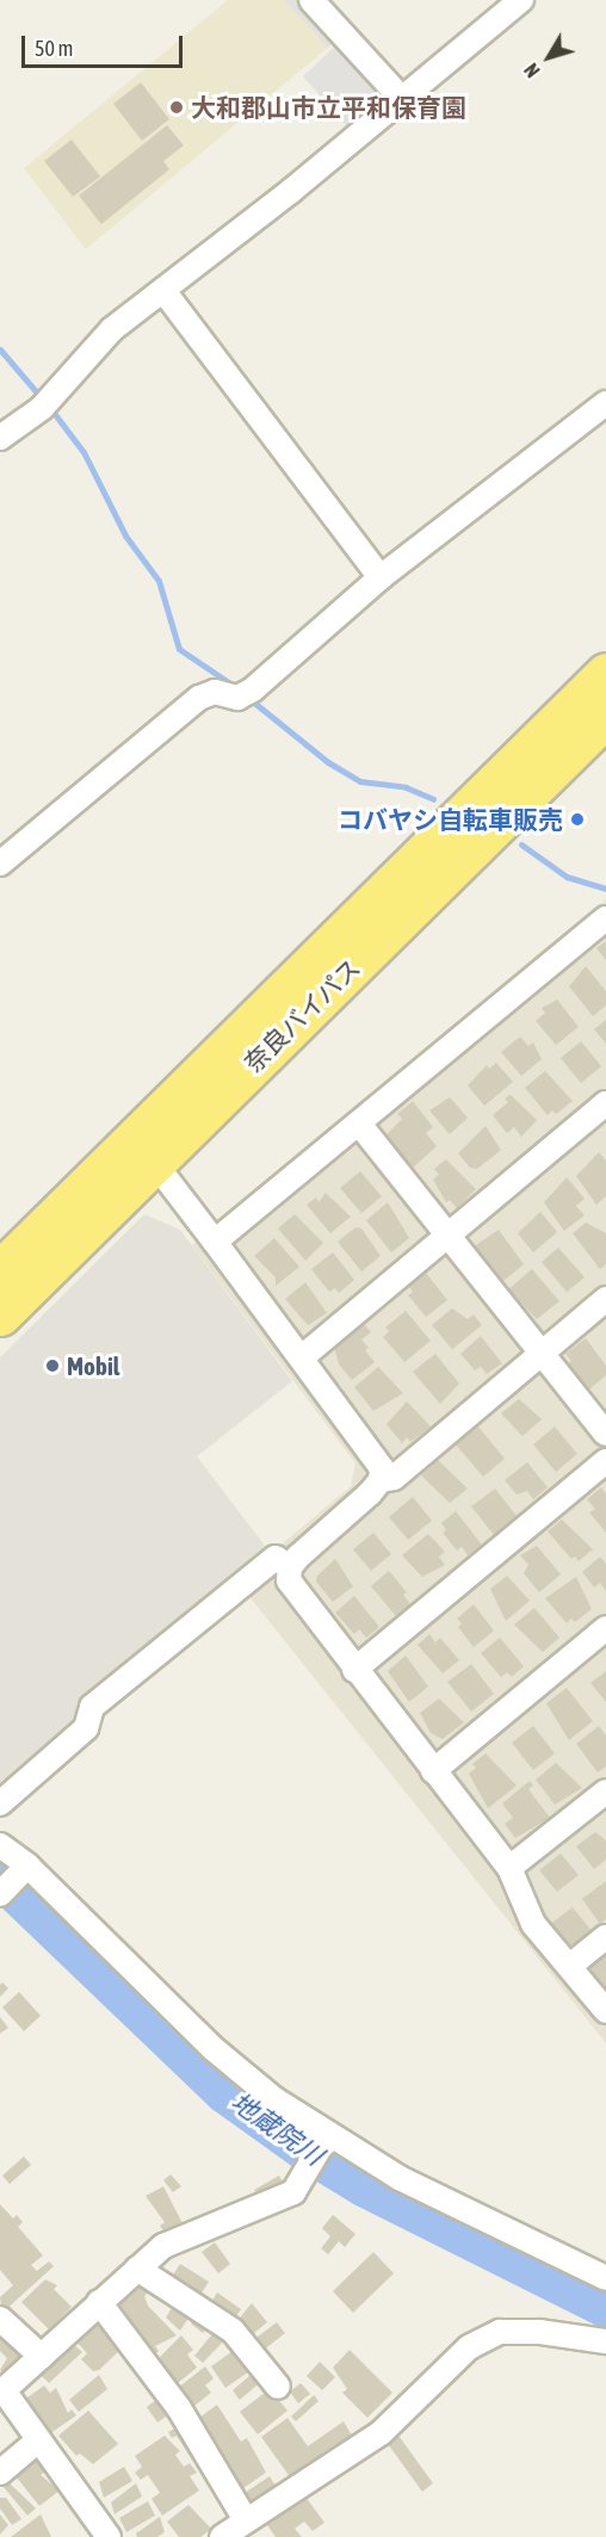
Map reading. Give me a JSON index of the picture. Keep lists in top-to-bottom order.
{
  "streets": {
    "highway": ["奈良バイパス"]
  },
  "water": ["地蔵院川"],
  "places": ["大和郡山市立平和保育園", "コバヤシ自転車販売", "Mobil"],
  "scale_bar": "50 m",
  "north": "bottom left"
}
